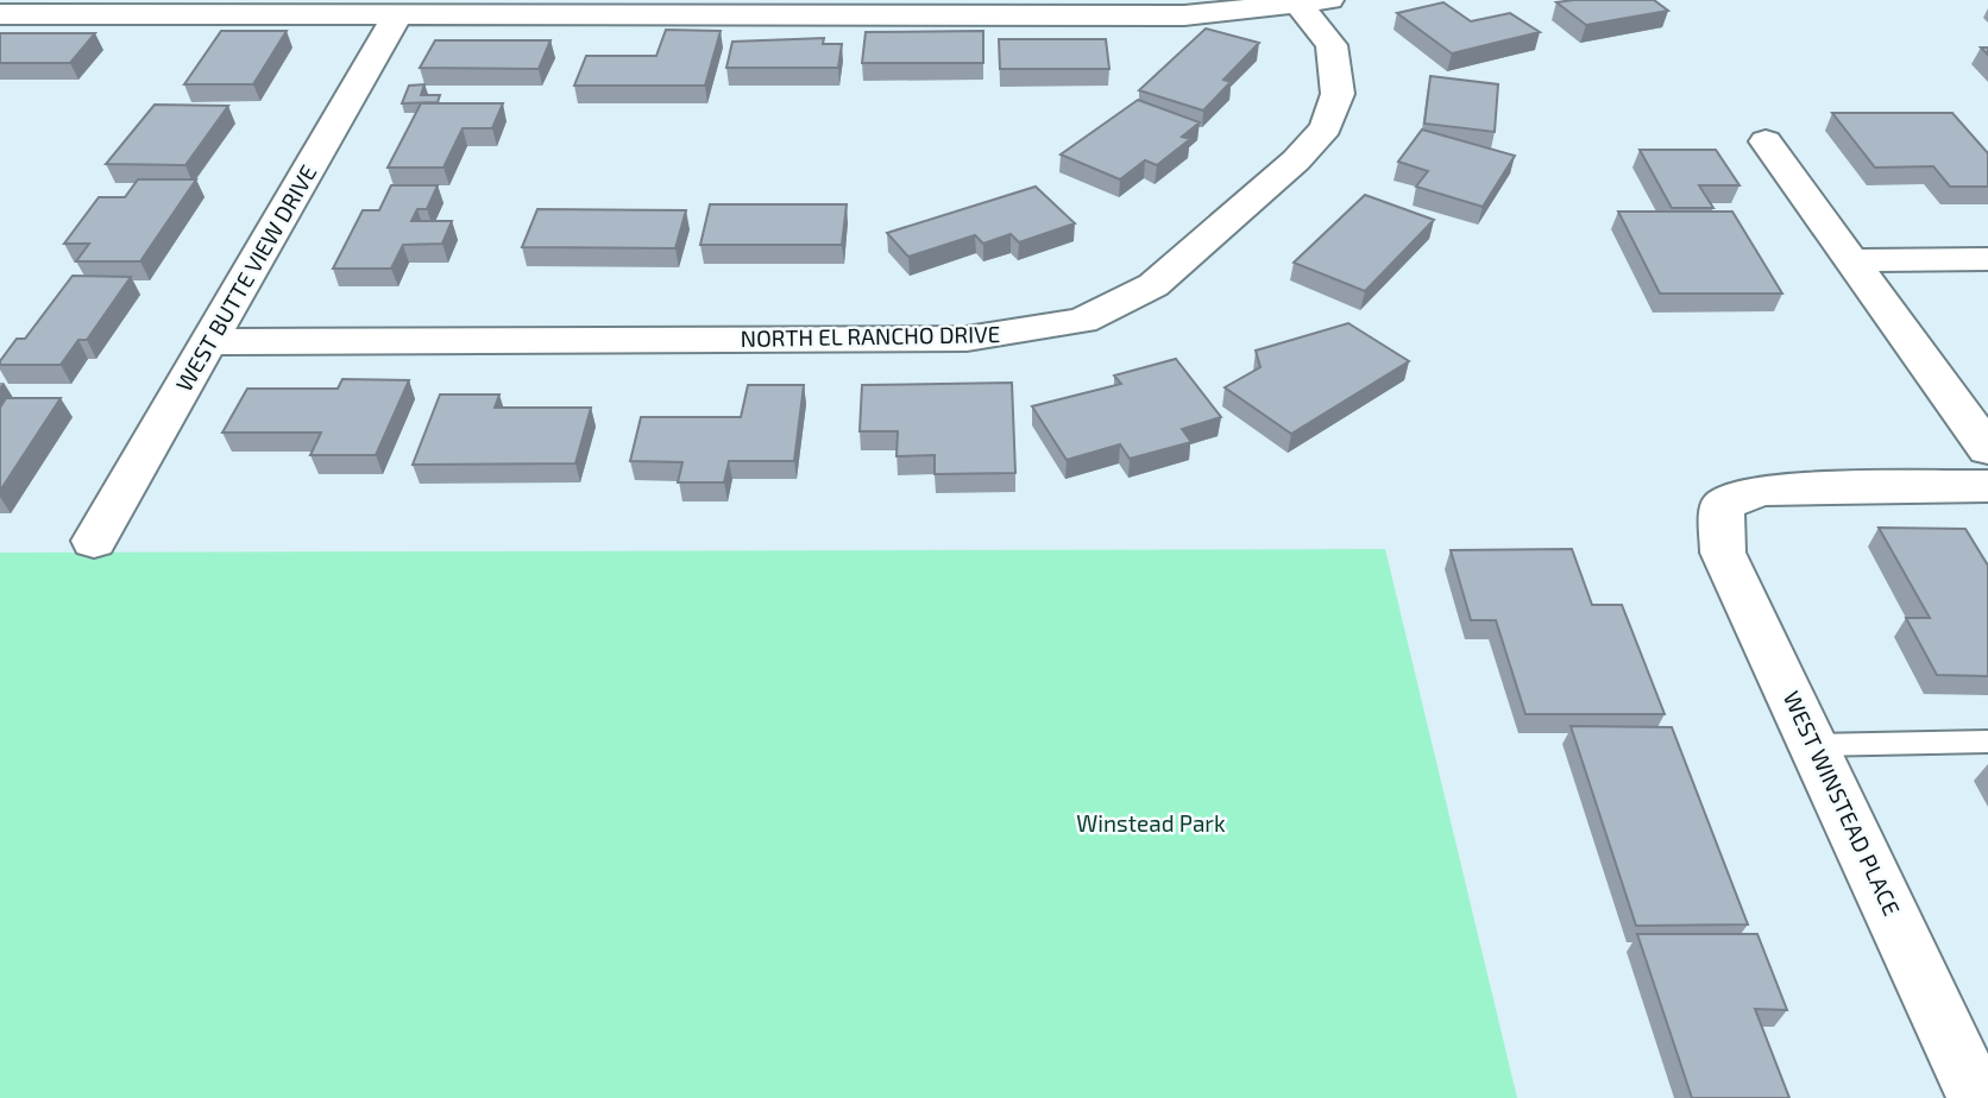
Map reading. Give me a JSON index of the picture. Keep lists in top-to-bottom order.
{
  "streets": {
    "street": ["WEST BUTTE VIEW DRIVE", "NORTH EL RANCHO DRIVE", "WEST WINSTEAD PLACE"]
  },
  "crossings": [
    ["WEST BUTTE VIEW DRIVE", "NORTH EL RANCHO DRIVE"]
  ],
  "parks": ["Winstead Park"]
}
